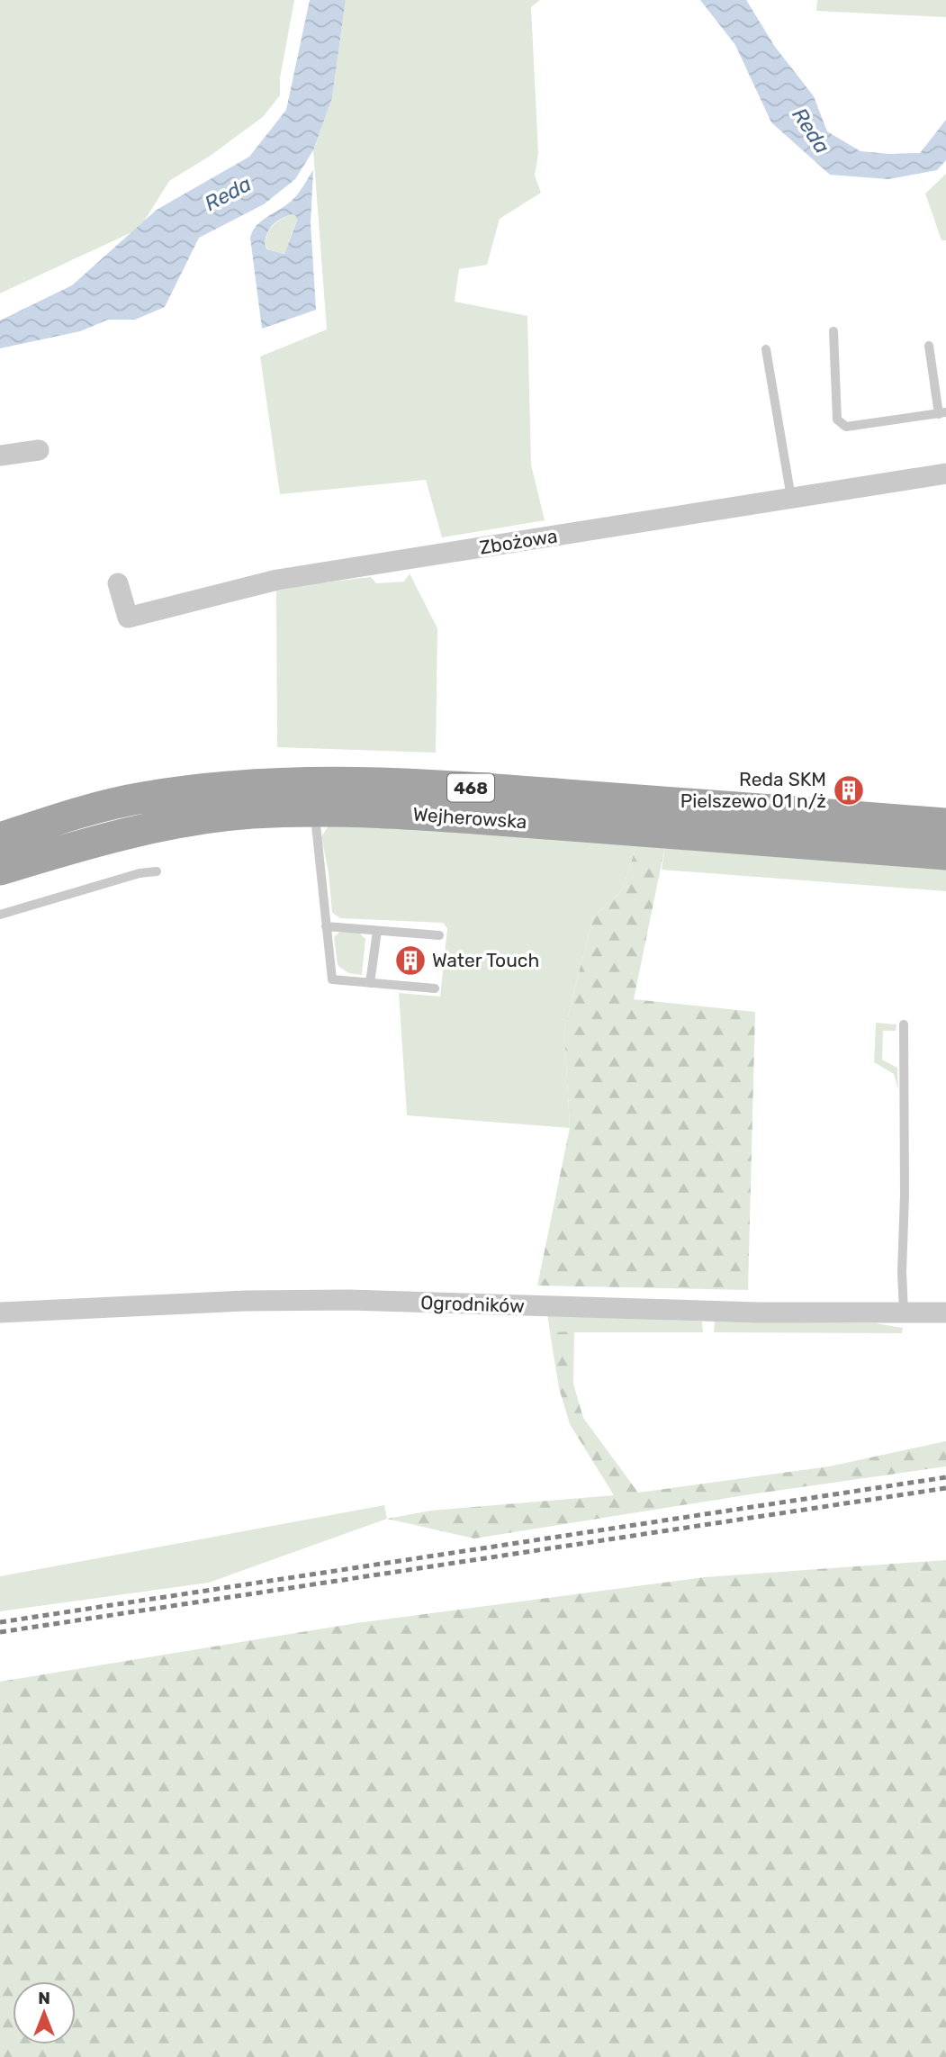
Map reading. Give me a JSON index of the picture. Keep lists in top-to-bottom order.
{
  "streets": {
    "main road": ["468", "Wejherowska"],
    "street": ["Zbożowa", "Ogrodników"]
  },
  "water": ["Reda"],
  "places": {
    "building": ["Reda SKM Pielszewo 01 n/ż", "Water Touch"]
  },
  "north": "top"
}
